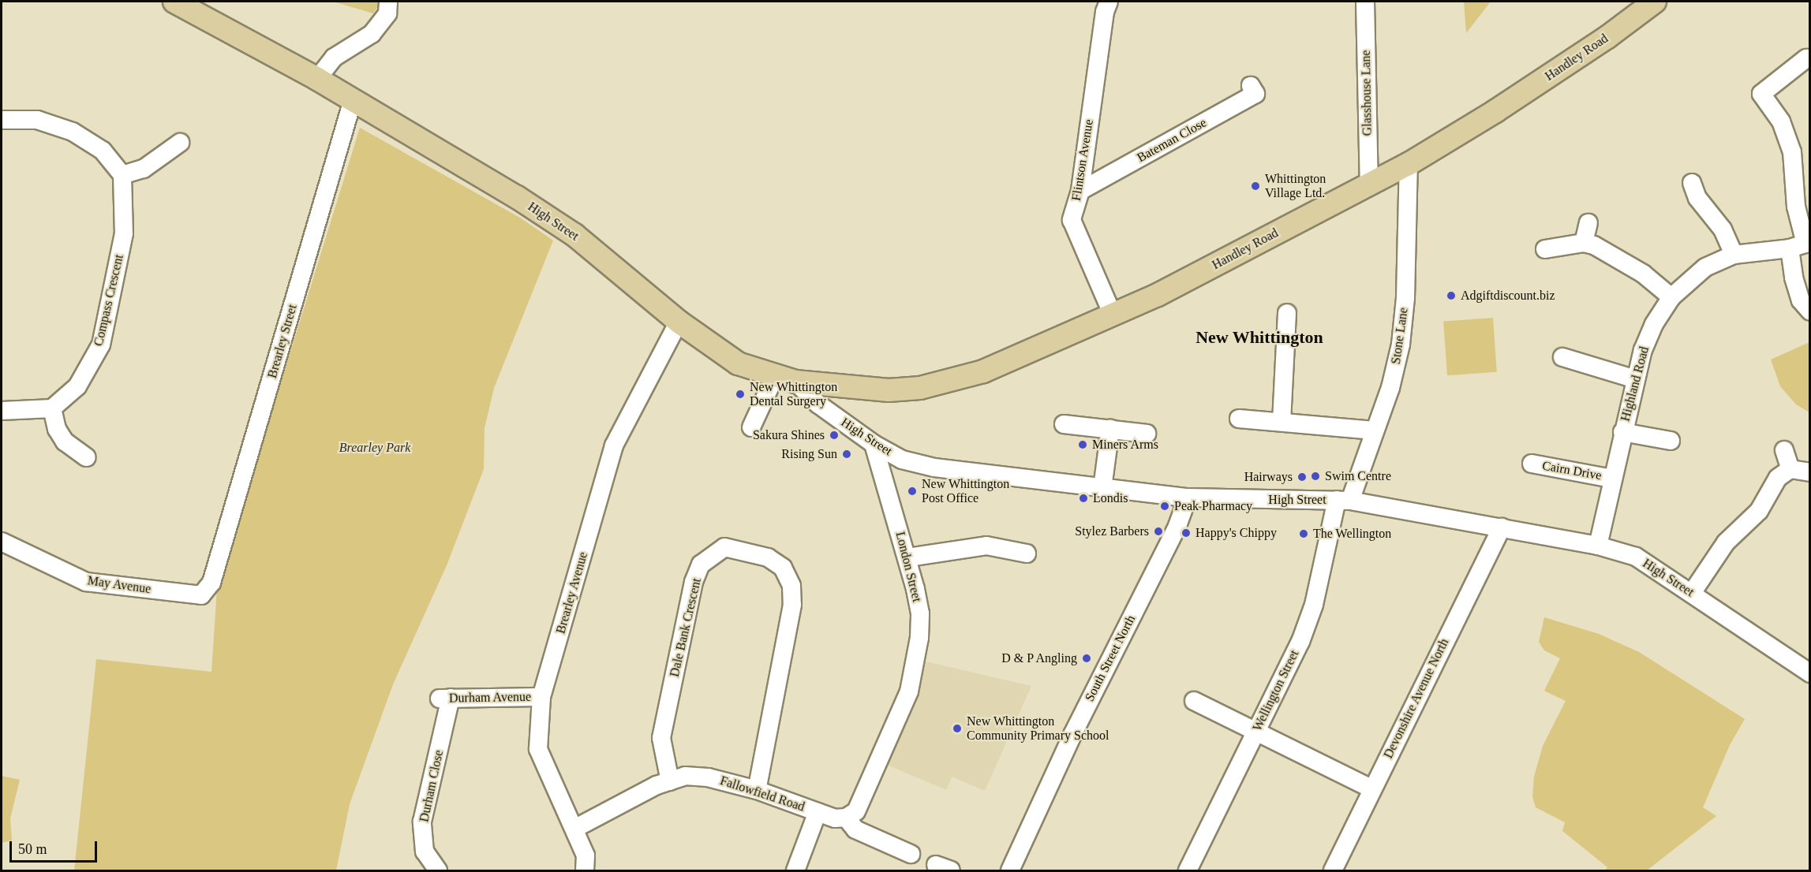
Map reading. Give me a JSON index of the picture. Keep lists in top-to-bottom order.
{
  "streets": {
    "main road": ["Handley Road", "High Street"],
    "street": [
      "Glasshouse Lane",
      "Bateman Close",
      "Flintson Avenue",
      "Compass Crescent",
      "Stone Lane",
      "Brearley Street",
      "Highland Road",
      "Cairn Drive",
      "London Street",
      "May Avenue",
      "Brearley Avenue",
      "Dale Bank Crescent",
      "South Street North",
      "Wellington Street",
      "Durham Avenue",
      "Devonshire Avenue North",
      "Durham Close",
      "Fallowfield Road"
    ]
  },
  "crossings": [
    ["Handley Road", "Glasshouse Lane"],
    ["Handley Road", "Flintson Avenue"],
    ["Handley Road", "High Street"],
    ["Handley Road", "Stone Lane"],
    ["Bateman Close", "Flintson Avenue"],
    ["High Street", "Stone Lane"],
    ["High Street", "Brearley Street"],
    ["High Street", "Highland Road"],
    ["High Street", "London Street"],
    ["High Street", "Brearley Avenue"],
    ["High Street", "South Street North"],
    ["High Street", "Wellington Street"],
    ["High Street", "Devonshire Avenue North"],
    ["Stone Lane", "Wellington Street"],
    ["Brearley Street", "May Avenue"],
    ["Highland Road", "Cairn Drive"],
    ["London Street", "Fallowfield Road"],
    ["Brearley Avenue", "Durham Avenue"],
    ["Brearley Avenue", "Fallowfield Road"],
    ["Dale Bank Crescent", "Fallowfield Road"],
    ["Durham Avenue", "Durham Close"]
  ],
  "districts": ["New Whittington"],
  "parks": ["Brearley Park"],
  "places": [
    "Whittington Village Ltd.",
    "Adgiftdiscount.biz",
    "New Whittington Dental Surgery",
    "Sakura Shines",
    "Miners Arms",
    "Rising Sun",
    "Swim Centre",
    "Hairways",
    "New Whittington Post Office",
    "Londis",
    "Peak Pharmacy",
    "Stylez Barbers",
    "Happy's Chippy",
    "The Wellington",
    "D & P Angling",
    "New Whittington Community Primary School"
  ],
  "scale_bar": "50 m"
}
